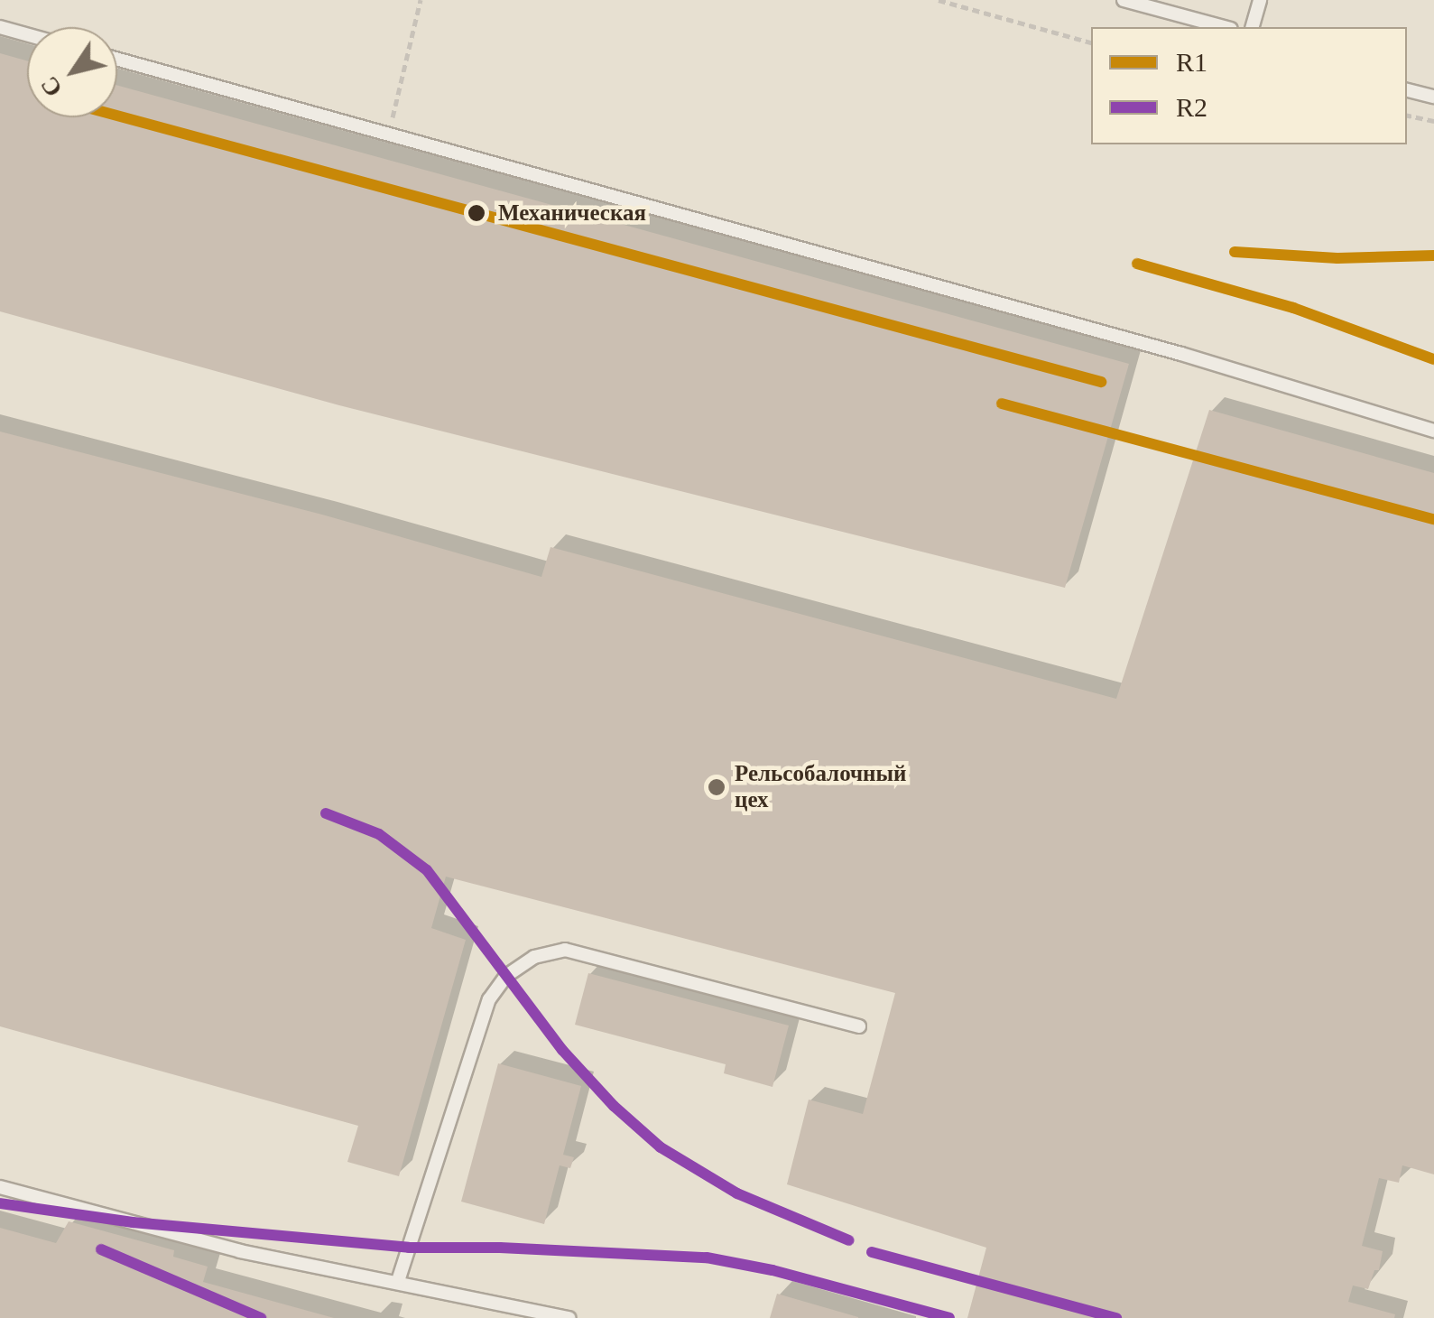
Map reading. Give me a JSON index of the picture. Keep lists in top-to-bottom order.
{
  "places": ["Механическая", "Рельсобалочный цех"],
  "lines": ["transit line R1", "transit line R2"],
  "legend": ["R1", "R2"],
  "north": "bottom left"
}
